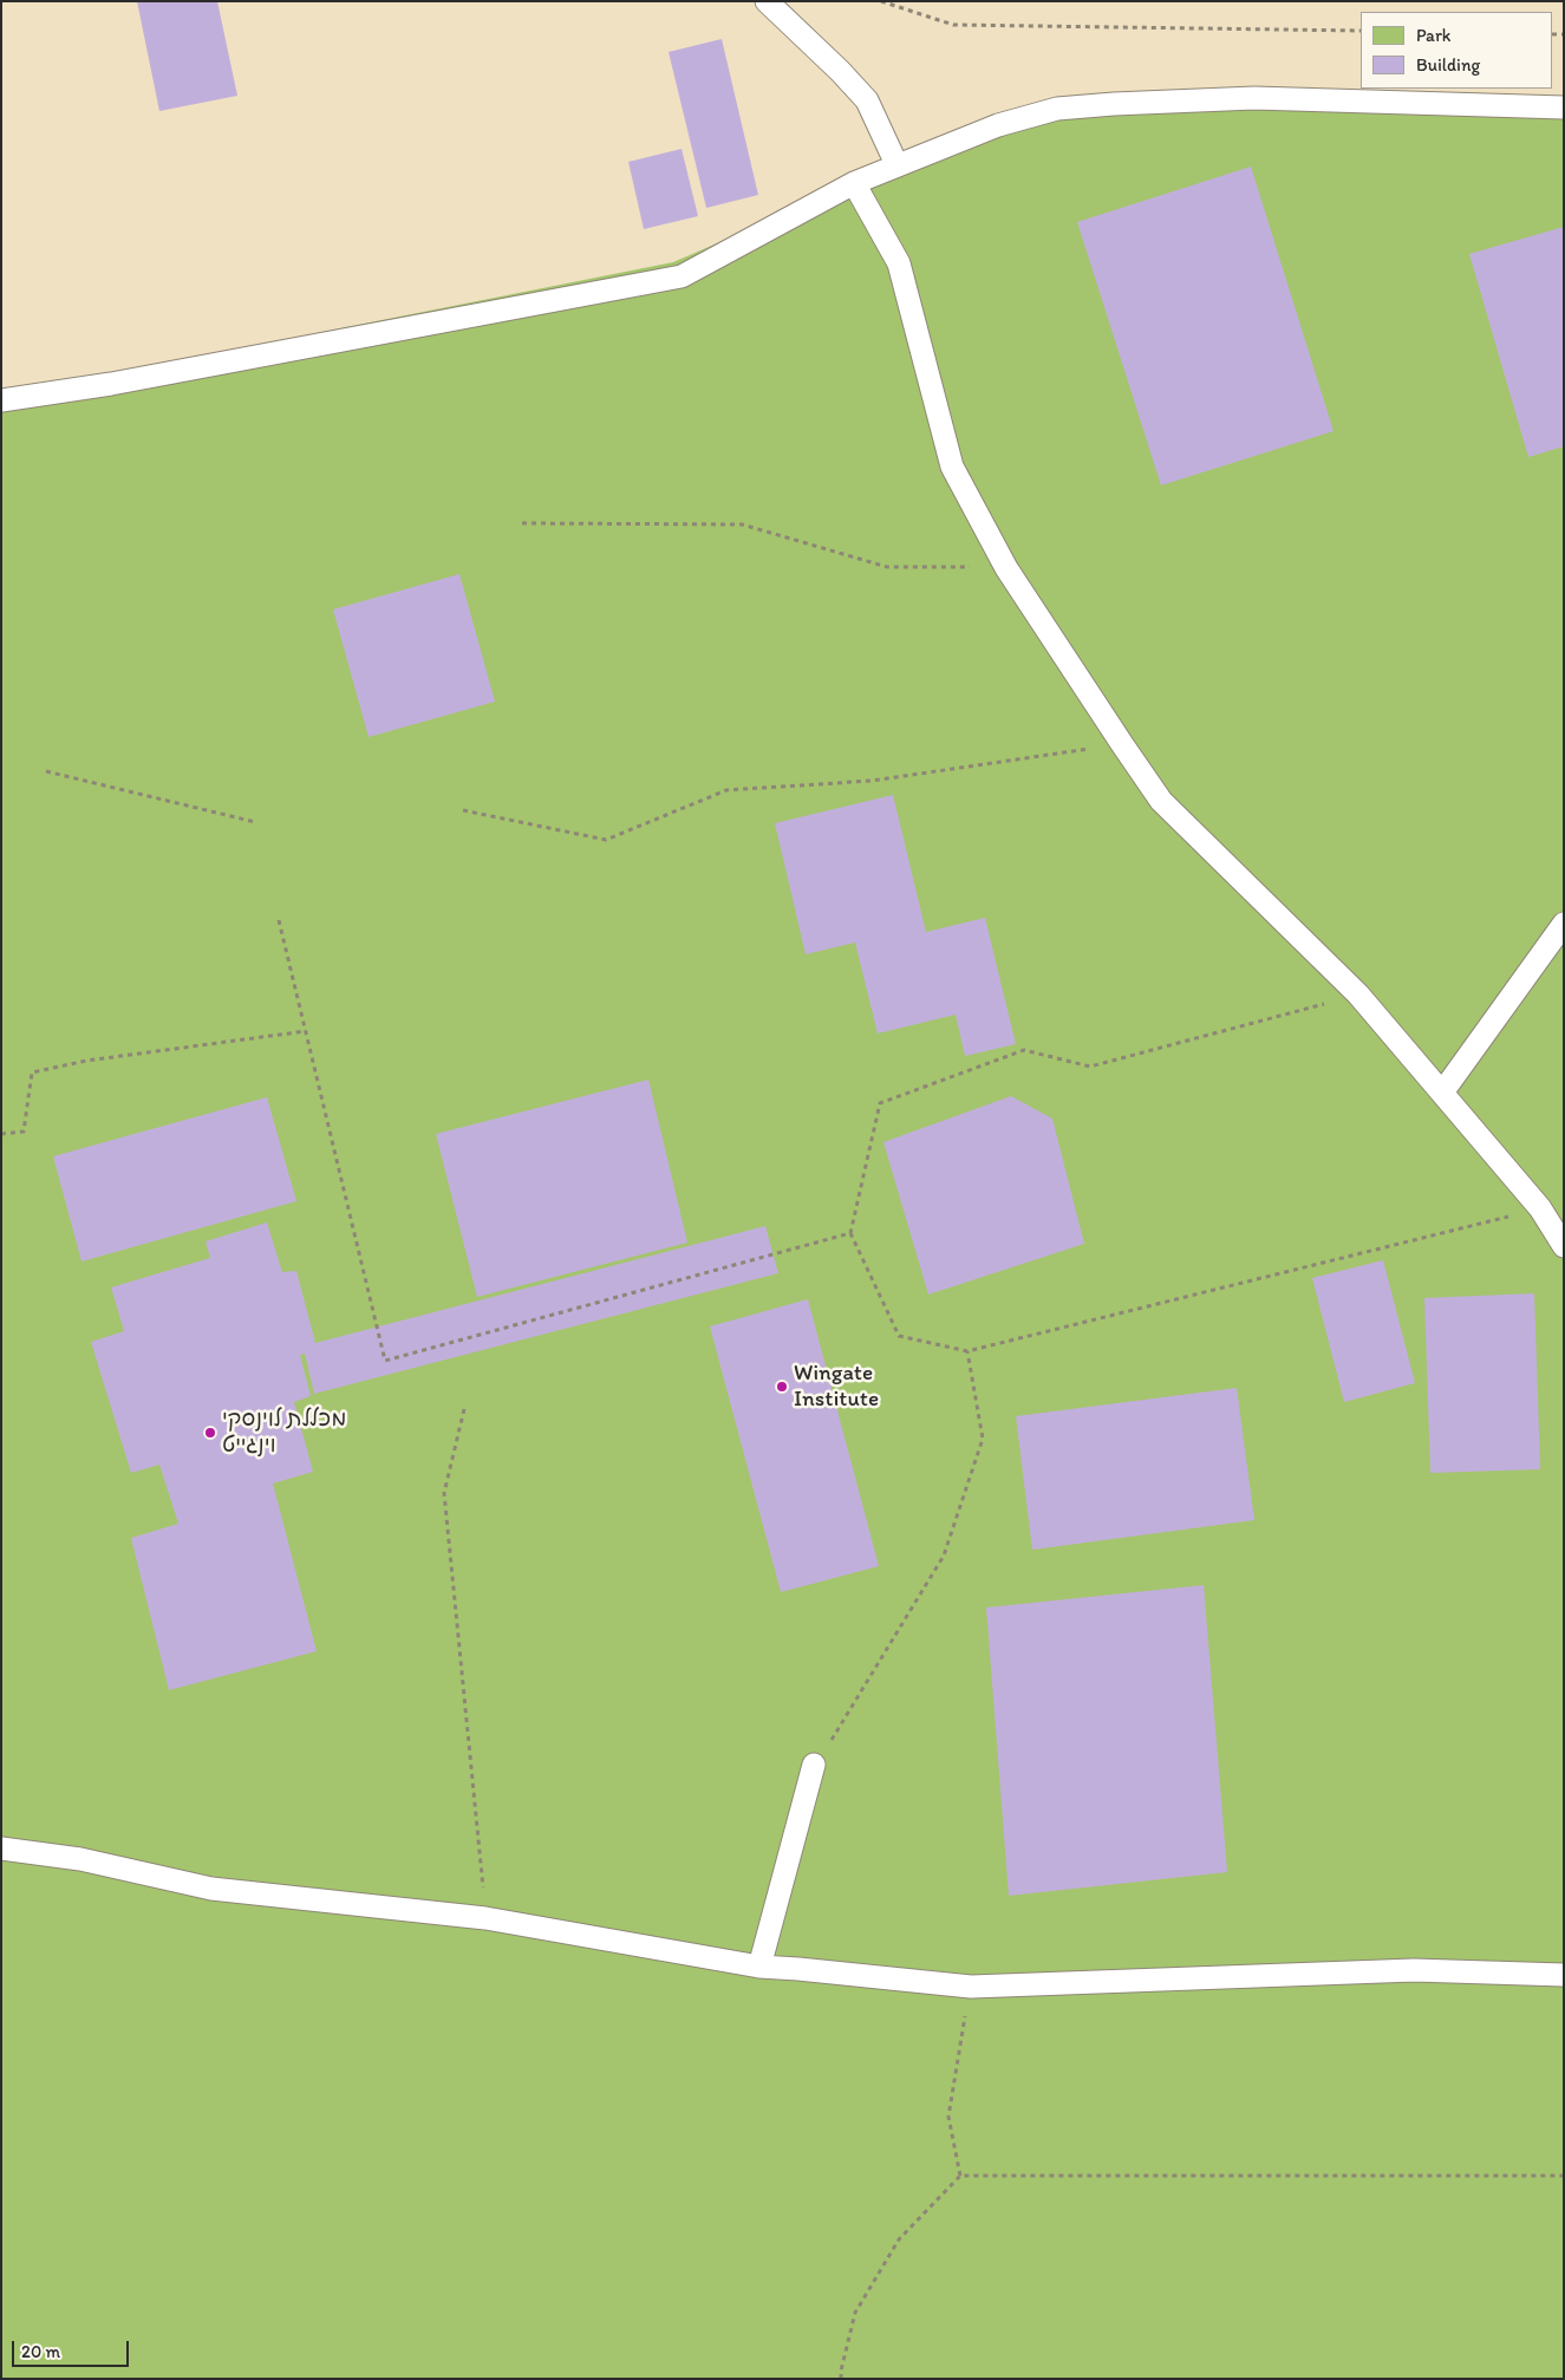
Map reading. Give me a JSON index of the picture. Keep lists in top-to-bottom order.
{
  "places": ["Wingate Institute", "מכללת לוינסקי וינגייט"],
  "legend": ["Park", "Building"],
  "scale_bar": "20 m"
}
